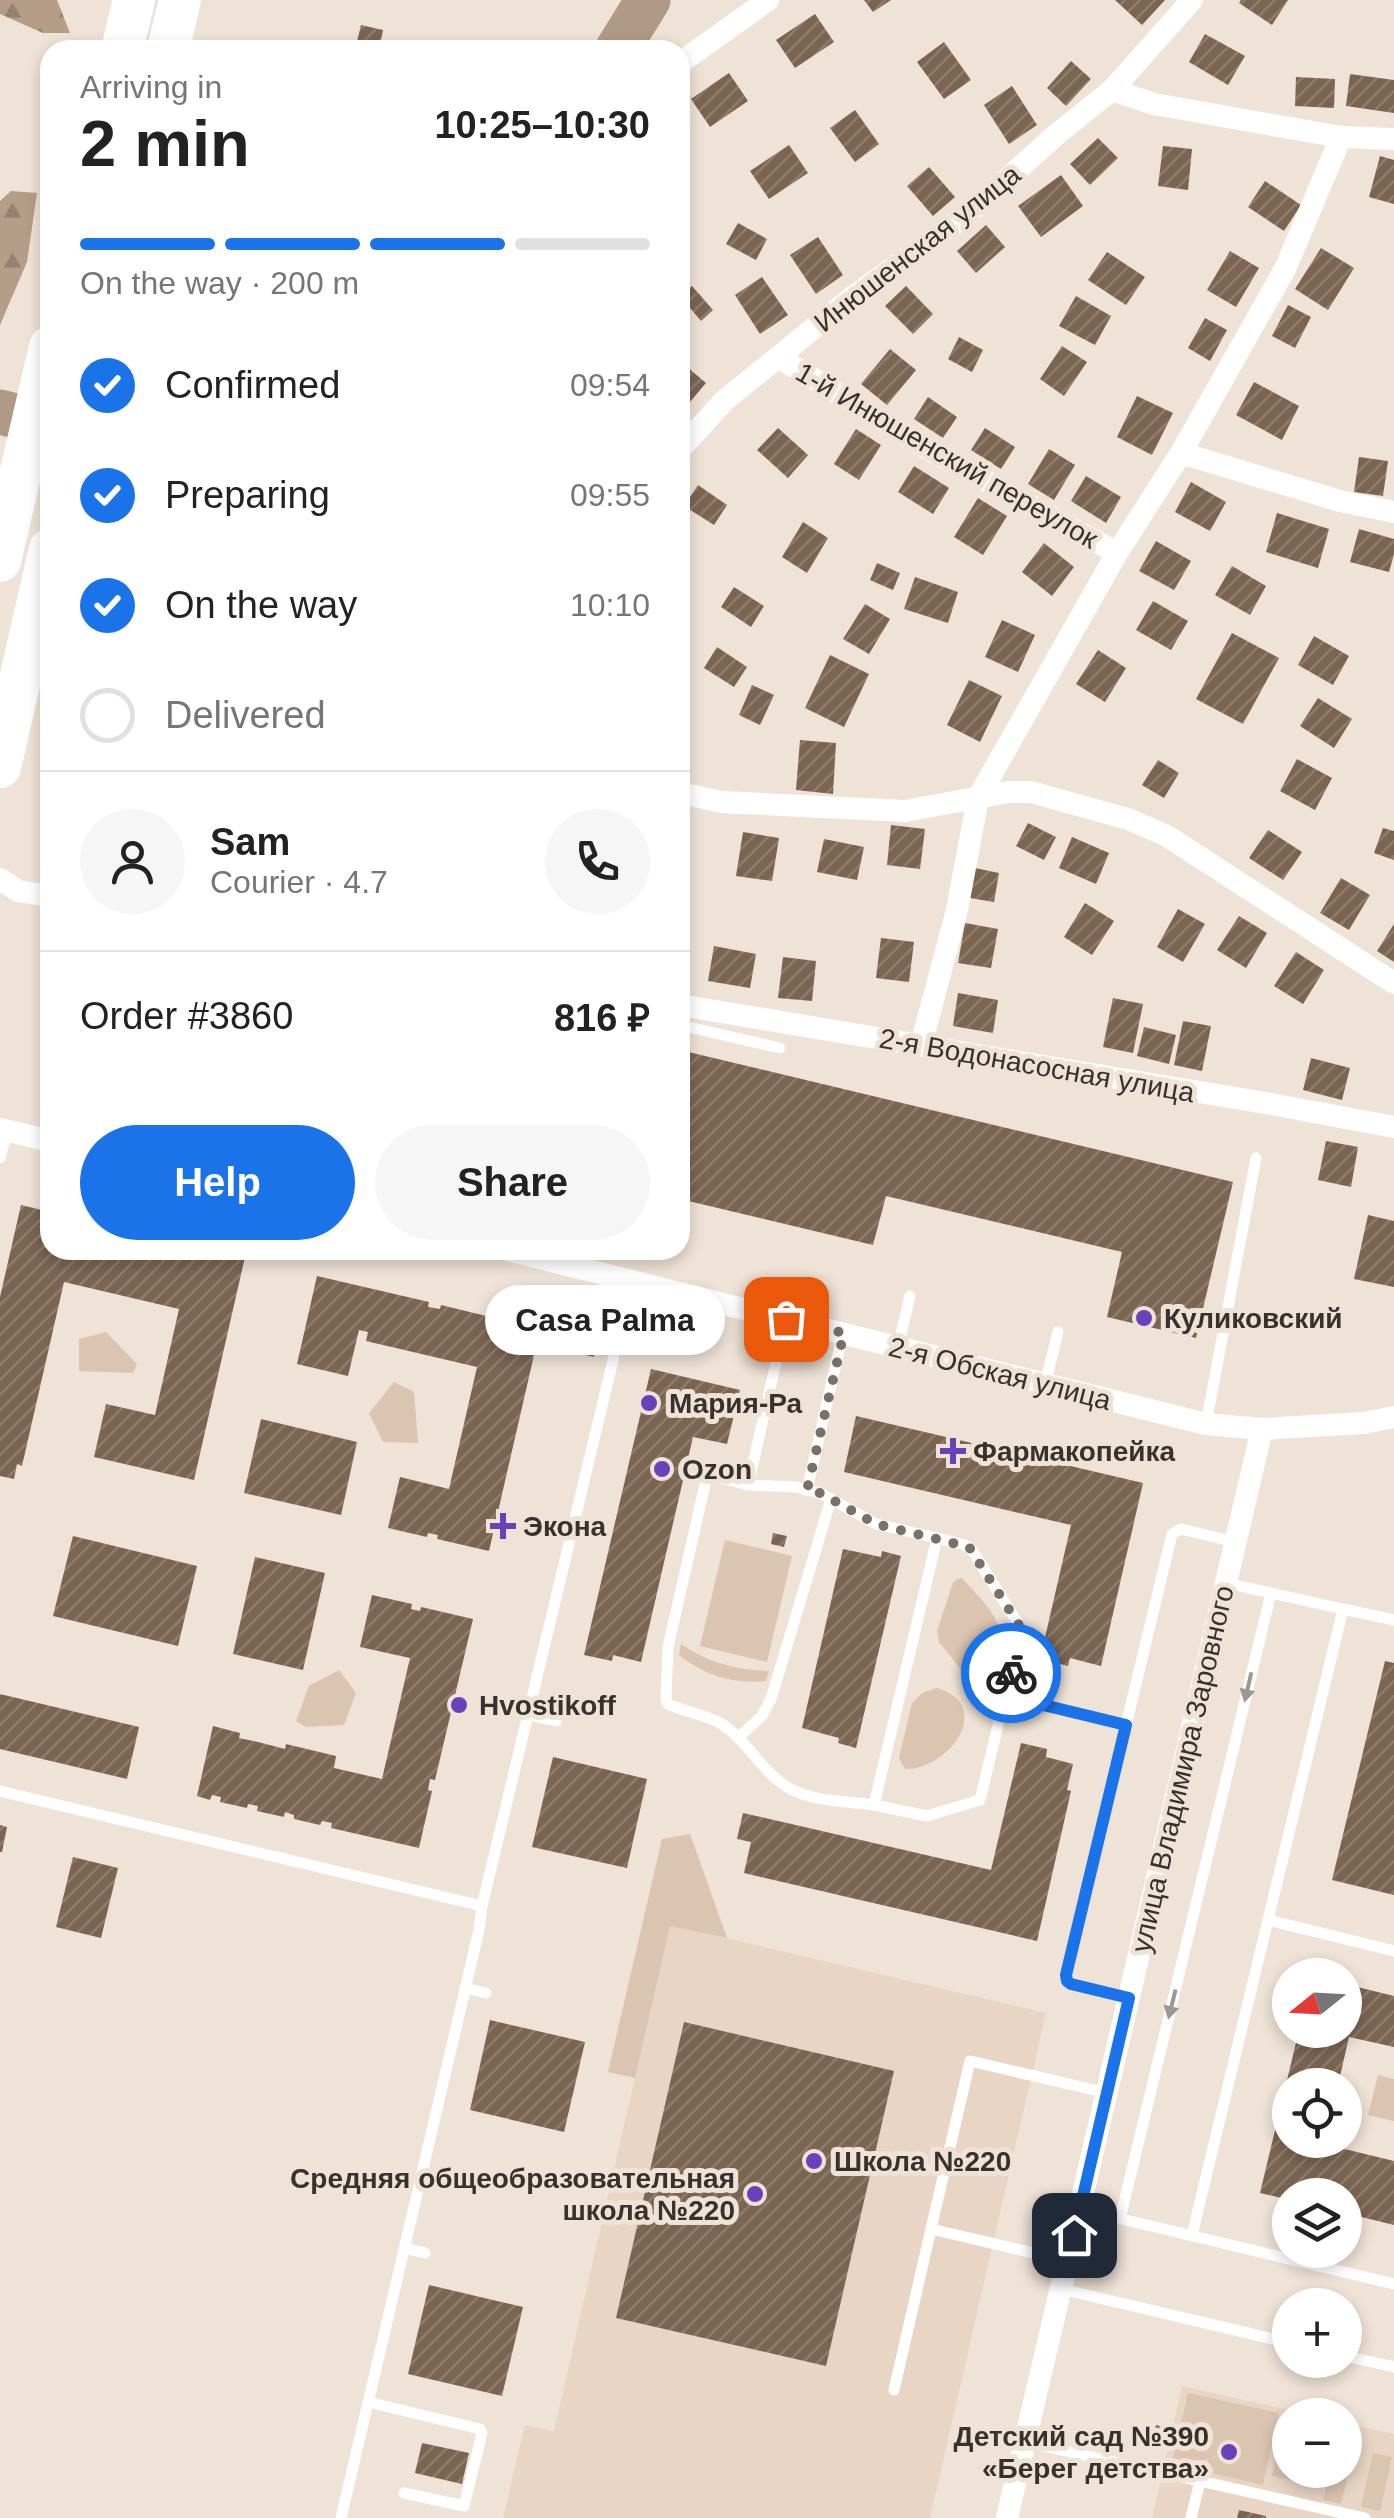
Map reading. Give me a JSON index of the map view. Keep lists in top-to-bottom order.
{
  "streets": {
    "street": [
      "Инюшенская улица",
      "1-й Инюшенский переулок",
      "2-я Водонасосная улица",
      "2-я Обская улица",
      "улица Владимира Заровного"
    ]
  },
  "crossings": [
    ["Инюшенская улица", "1-й Инюшенский переулок"],
    ["2-я Обская улица", "улица Владимира Заровного"]
  ],
  "places": {
    "other": [
      "Куликовский",
      "Casa Palma",
      "Мария-Ра",
      "Ozon",
      "Hvostikoff",
      "Школа №220",
      "Средняя общеобразовательная школа №220",
      "Детский сад №390 «Берег детства»"
    ],
    "health": ["Фармакопейка", "Экона"]
  },
  "north": "left",
  "page": {
    "heading": ["2 min", "Arriving in", "10:25–10:30"],
    "panel": [
      "Sam",
      "Courier · 4.7",
      "Order #3860",
      "816 ₽"
    ],
    "bar": "On the way · 200 m",
    "list": [
      ["Confirmed", "09:54"],
      ["Preparing", "09:55"],
      ["On the way", "10:10"],
      "Delivered"
    ],
    "buttons": ["Help", "Share"],
    "bubble": "Casa Palma",
    "map_buttons": ["+", "−"]
  }
}
